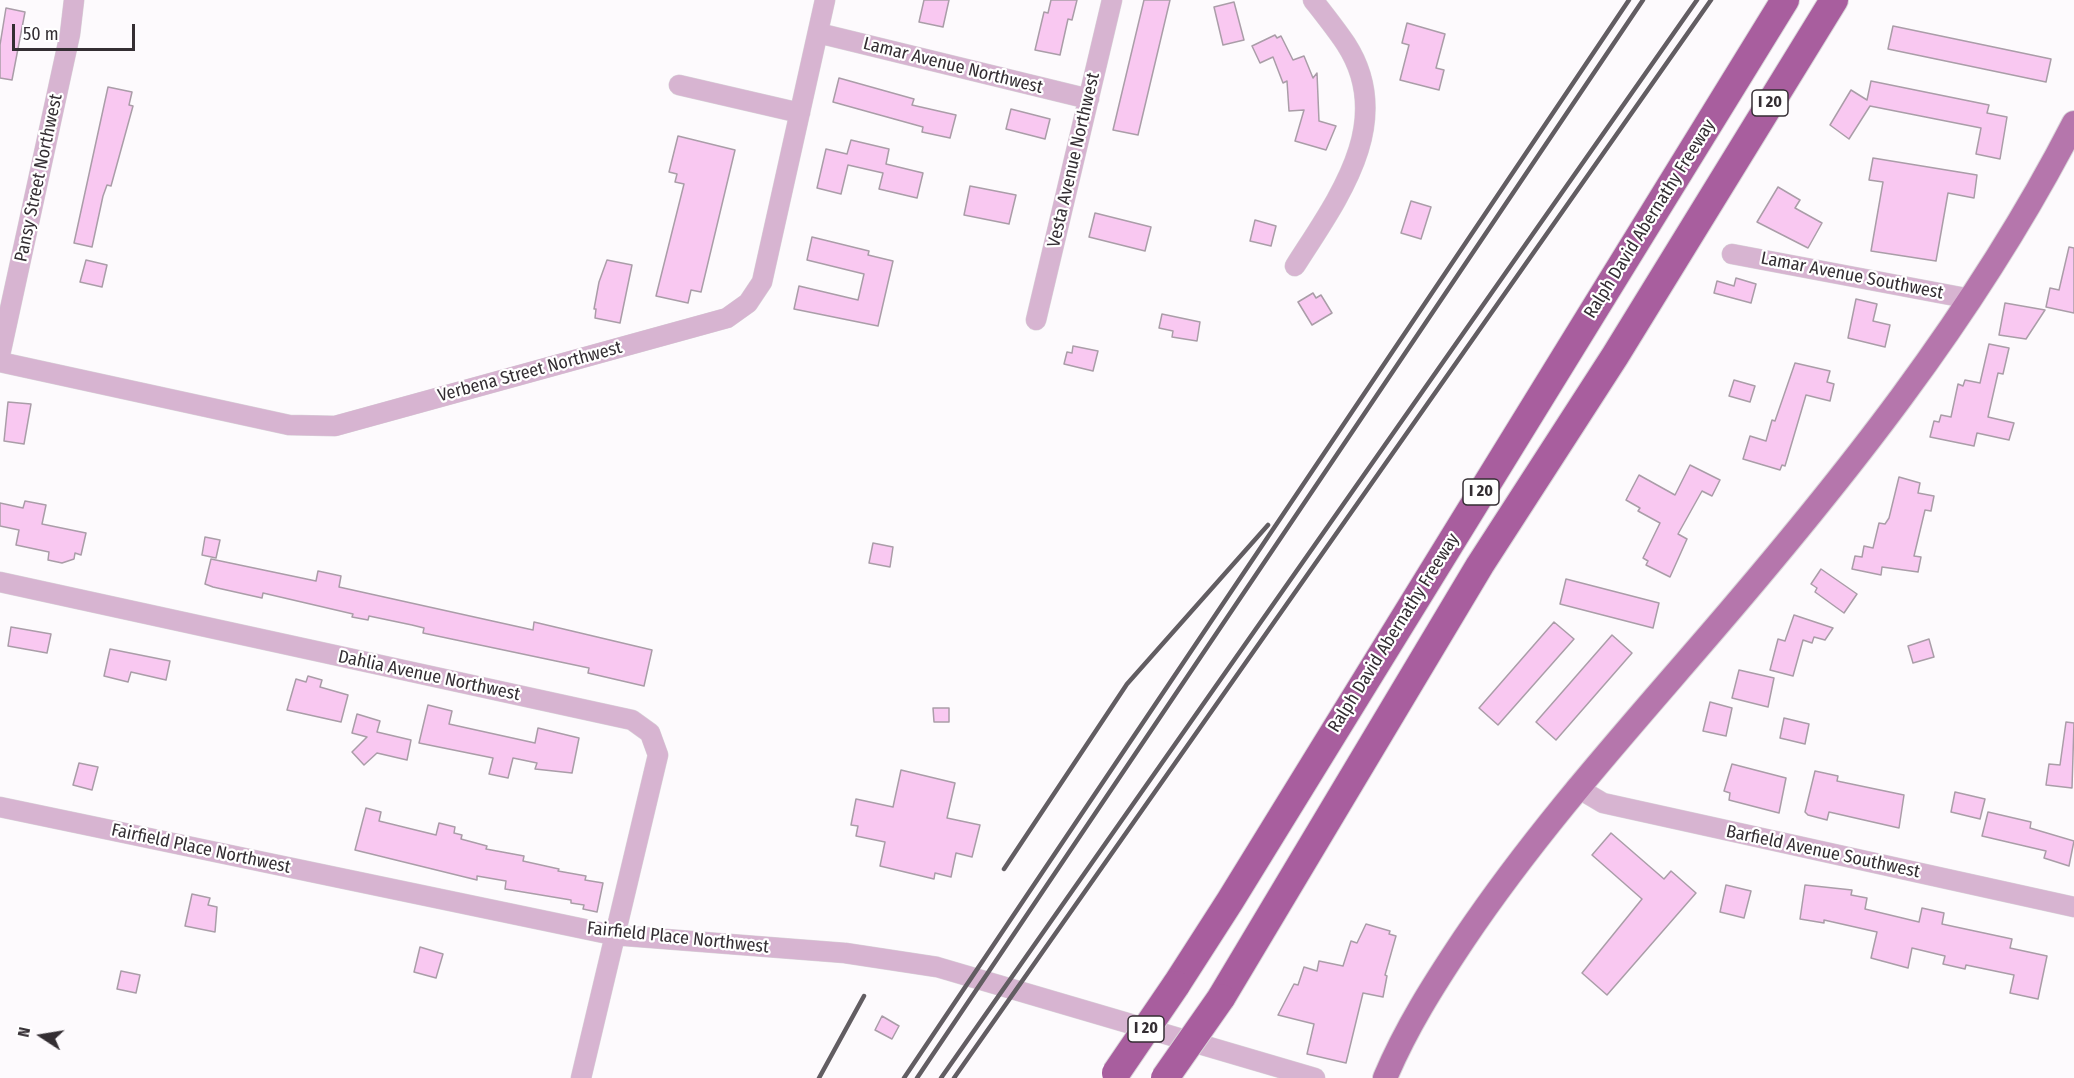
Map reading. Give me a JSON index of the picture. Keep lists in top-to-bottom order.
{
  "streets": {
    "highway": ["I 20", "Ralph David Abernathy Freeway"],
    "street": [
      "Lamar Avenue Northwest",
      "Vesta Avenue Northwest",
      "Pansy Street Northwest",
      "Lamar Avenue Southwest",
      "Verbena Street Northwest",
      "Dahlia Avenue Northwest",
      "Fairfield Place Northwest",
      "Barfield Avenue Southwest"
    ]
  },
  "crossings": [
    ["Lamar Avenue Northwest", "Vesta Avenue Northwest"],
    ["Lamar Avenue Northwest", "Verbena Street Northwest"],
    ["Dahlia Avenue Northwest", "Fairfield Place Northwest"]
  ],
  "scale_bar": "50 m",
  "north": "left"
}
